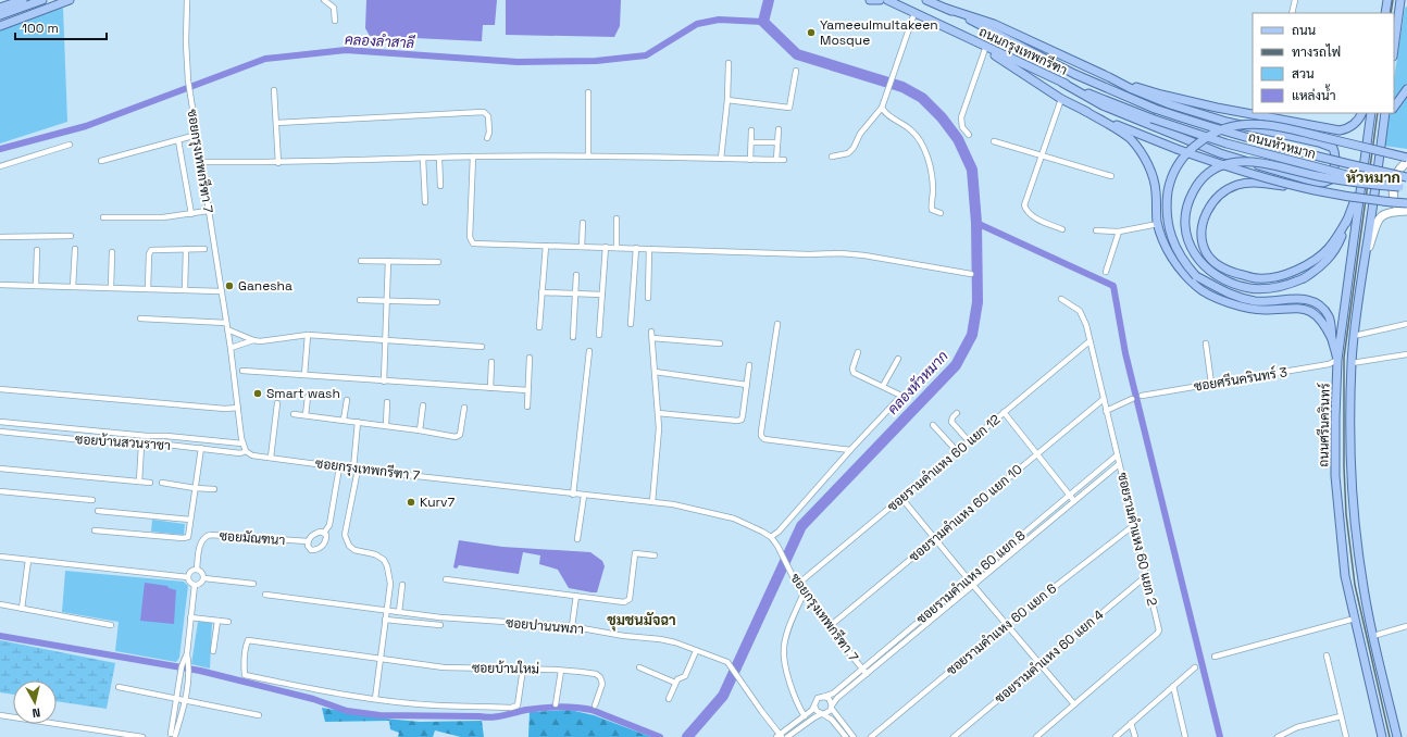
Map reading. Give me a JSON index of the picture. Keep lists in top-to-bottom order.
{
  "streets": {
    "main road": ["ถนนกรุงเทพกรีฑา", "ถนนหัวหมาก", "ถนนศรีนครินทร์"],
    "street": [
      "ซอยกรุงเทพกรีฑา 7",
      "ซอยศรีนครินทร์ 3",
      "ซอยบ้านสวนราชา",
      "ซอยรามคำแหง 60 แยก 12",
      "ซอยรามคำแหง 60 แยก 10",
      "ซอยมัณฑนา",
      "ซอยรามคำแหง 60 แยก 2",
      "ซอยรามคำแหง 60 แยก 8",
      "ซอยปานนพภา",
      "ซอยรามคำแหง 60 แยก 6",
      "ซอยรามคำแหง 60 แยก 4",
      "ซอยบ้านใหม่"
    ]
  },
  "crossings": [
    ["ถนนกรุงเทพกรีฑา", "ถนนหัวหมาก"],
    ["ซอยกรุงเทพกรีฑา 7", "ซอยบ้านสวนราชา"],
    ["ซอยกรุงเทพกรีฑา 7", "ซอยรามคำแหง 60 แยก 12"],
    ["ซอยกรุงเทพกรีฑา 7", "ซอยรามคำแหง 60 แยก 10"],
    ["ซอยกรุงเทพกรีฑา 7", "ซอยรามคำแหง 60 แยก 8"],
    ["ซอยศรีนครินทร์ 3", "ถนนศรีนครินทร์"],
    ["ซอยรามคำแหง 60 แยก 12", "ซอยรามคำแหง 60 แยก 2"],
    ["ซอยรามคำแหง 60 แยก 10", "ซอยรามคำแหง 60 แยก 2"],
    ["ซอยรามคำแหง 60 แยก 2", "ซอยรามคำแหง 60 แยก 8"],
    ["ซอยรามคำแหง 60 แยก 2", "ซอยรามคำแหง 60 แยก 6"],
    ["ซอยรามคำแหง 60 แยก 2", "ซอยรามคำแหง 60 แยก 4"]
  ],
  "districts": ["หัวหมาก", "ชุมชนมัจฉา"],
  "water": ["คลองลำสาลี", "คลองหัวหมาก"],
  "places": [
    "Yameeulmultakeen Mosque",
    "Ganesha",
    "Smart wash",
    "Kurv7"
  ],
  "legend": [
    "ถนน",
    "ทางรถไฟ",
    "สวน",
    "แหล่งน้ำ"
  ],
  "scale_bar": "100 m",
  "north": "bottom"
}
